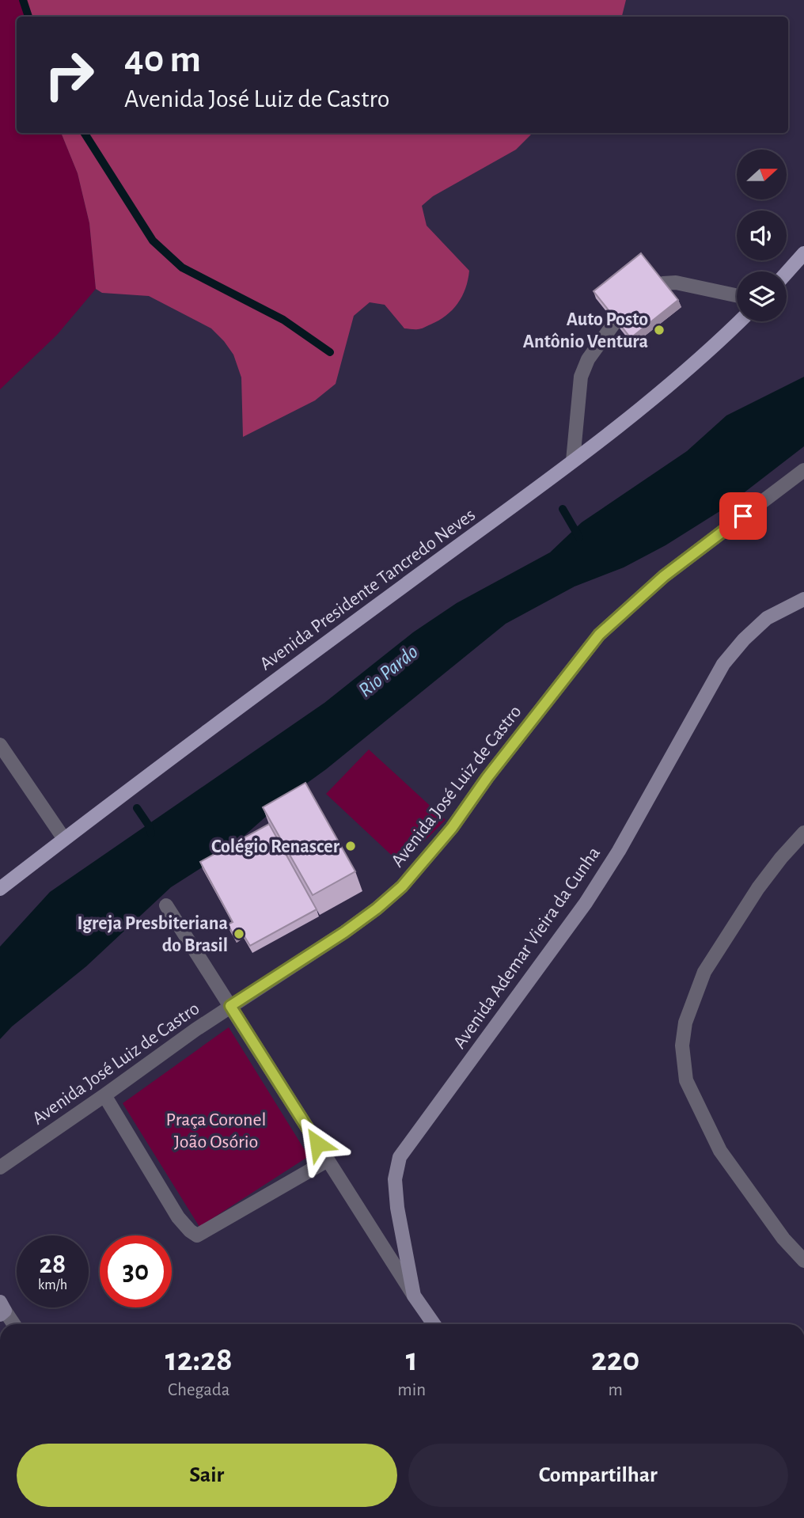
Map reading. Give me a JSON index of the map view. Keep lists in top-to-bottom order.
{
  "streets": {
    "main road": ["Avenida Presidente Tancredo Neves"],
    "street": ["Avenida José Luiz de Castro", "Avenida Ademar Vieira da Cunha"]
  },
  "water": ["Rio Pardo"],
  "parks": ["Praça Coronel João Osório"],
  "places": ["Auto Posto Antônio Ventura", "Colégio Renascer", "Igreja Presbiteriana do Brasil"],
  "north": "right",
  "page": {
    "turn": ["40 m", "Avenida José Luiz de Castro"],
    "speed": "28 km/h",
    "limit": "30",
    "eta": [
      "12:28",
      "Chegada",
      "1",
      "min",
      "220",
      "m"
    ],
    "buttons": ["Sair", "Compartilhar"]
  }
}
